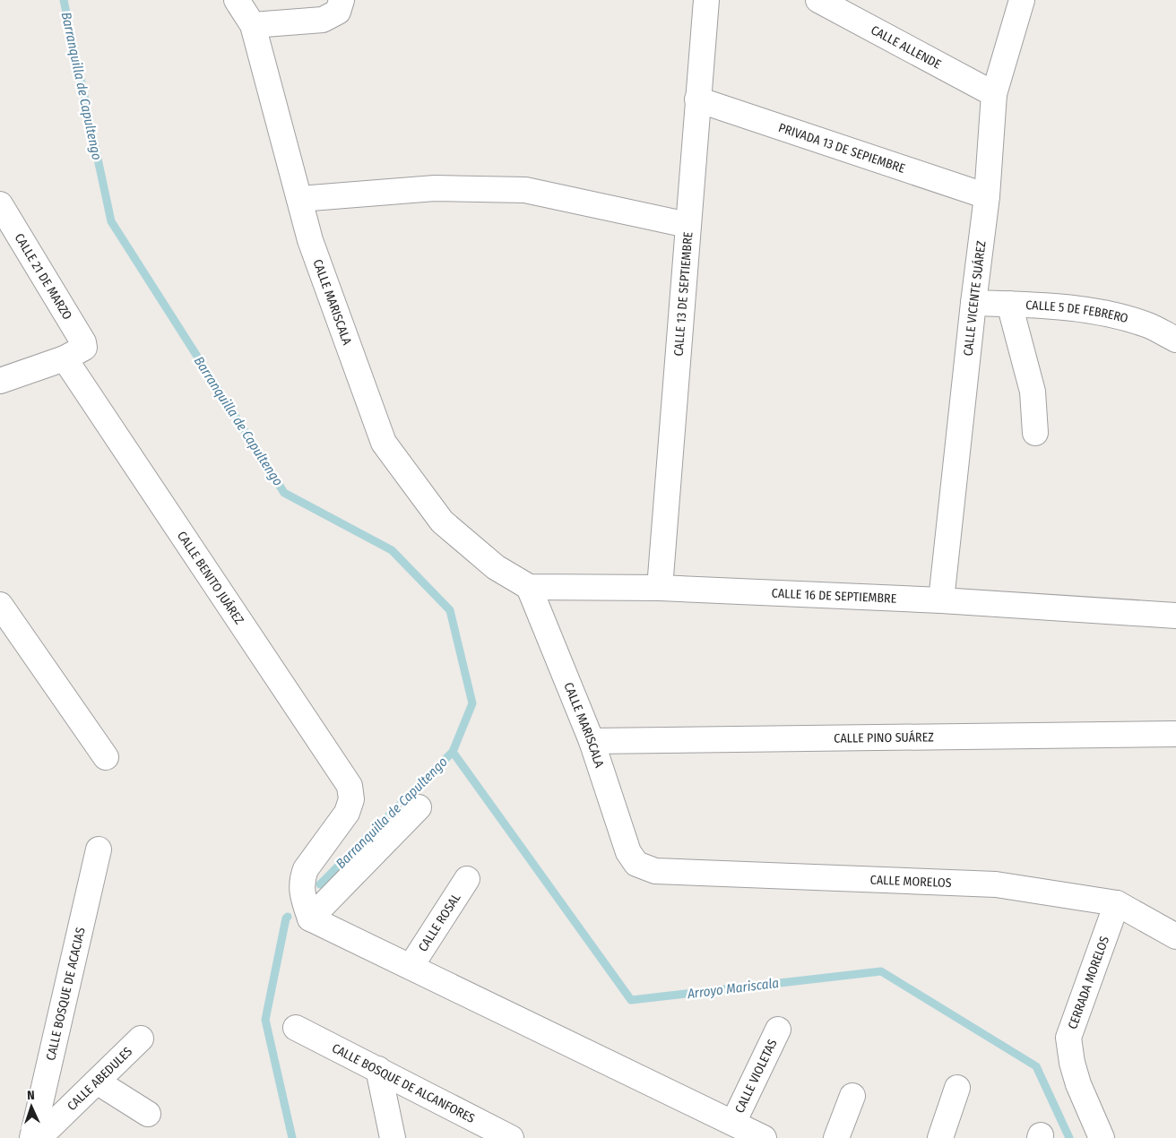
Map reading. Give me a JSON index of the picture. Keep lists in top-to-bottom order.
{
  "streets": {
    "street": [
      "CALLE ALLENDE",
      "PRIVADA 13 DE SEPIEMBRE",
      "CALLE 21 DE MARZO",
      "CALLE 13 DE SEPTIEMBRE",
      "CALLE VICENTE SUÁREZ",
      "CALLE MARISCALA",
      "CALLE 5 DE FEBRERO",
      "CALLE BENITO JUÁREZ",
      "CALLE 16 DE SEPTIEMBRE",
      "CALLE PINO SUÁREZ",
      "CALLE MORELOS",
      "CALLE ROSAL",
      "CERRADA MORELOS",
      "CALLE BOSQUE DE ACACIAS",
      "CALLE VIOLETAS",
      "CALLE ABEDULES",
      "CALLE BOSQUE DE ALCANFORES"
    ]
  },
  "crossings": [
    ["CALLE ALLENDE", "CALLE VICENTE SUÁREZ"],
    ["PRIVADA 13 DE SEPIEMBRE", "CALLE 13 DE SEPTIEMBRE"],
    ["PRIVADA 13 DE SEPIEMBRE", "CALLE VICENTE SUÁREZ"],
    ["CALLE 21 DE MARZO", "CALLE BENITO JUÁREZ"],
    ["CALLE 13 DE SEPTIEMBRE", "CALLE 16 DE SEPTIEMBRE"],
    ["CALLE VICENTE SUÁREZ", "CALLE 5 DE FEBRERO"],
    ["CALLE VICENTE SUÁREZ", "CALLE 16 DE SEPTIEMBRE"],
    ["CALLE MARISCALA", "CALLE 16 DE SEPTIEMBRE"],
    ["CALLE MARISCALA", "CALLE PINO SUÁREZ"],
    ["CALLE MARISCALA", "CALLE MORELOS"],
    ["CALLE MORELOS", "CERRADA MORELOS"]
  ],
  "water": ["Barranquilla de Capultengo", "Arroyo Mariscala"],
  "north": "top"
}
